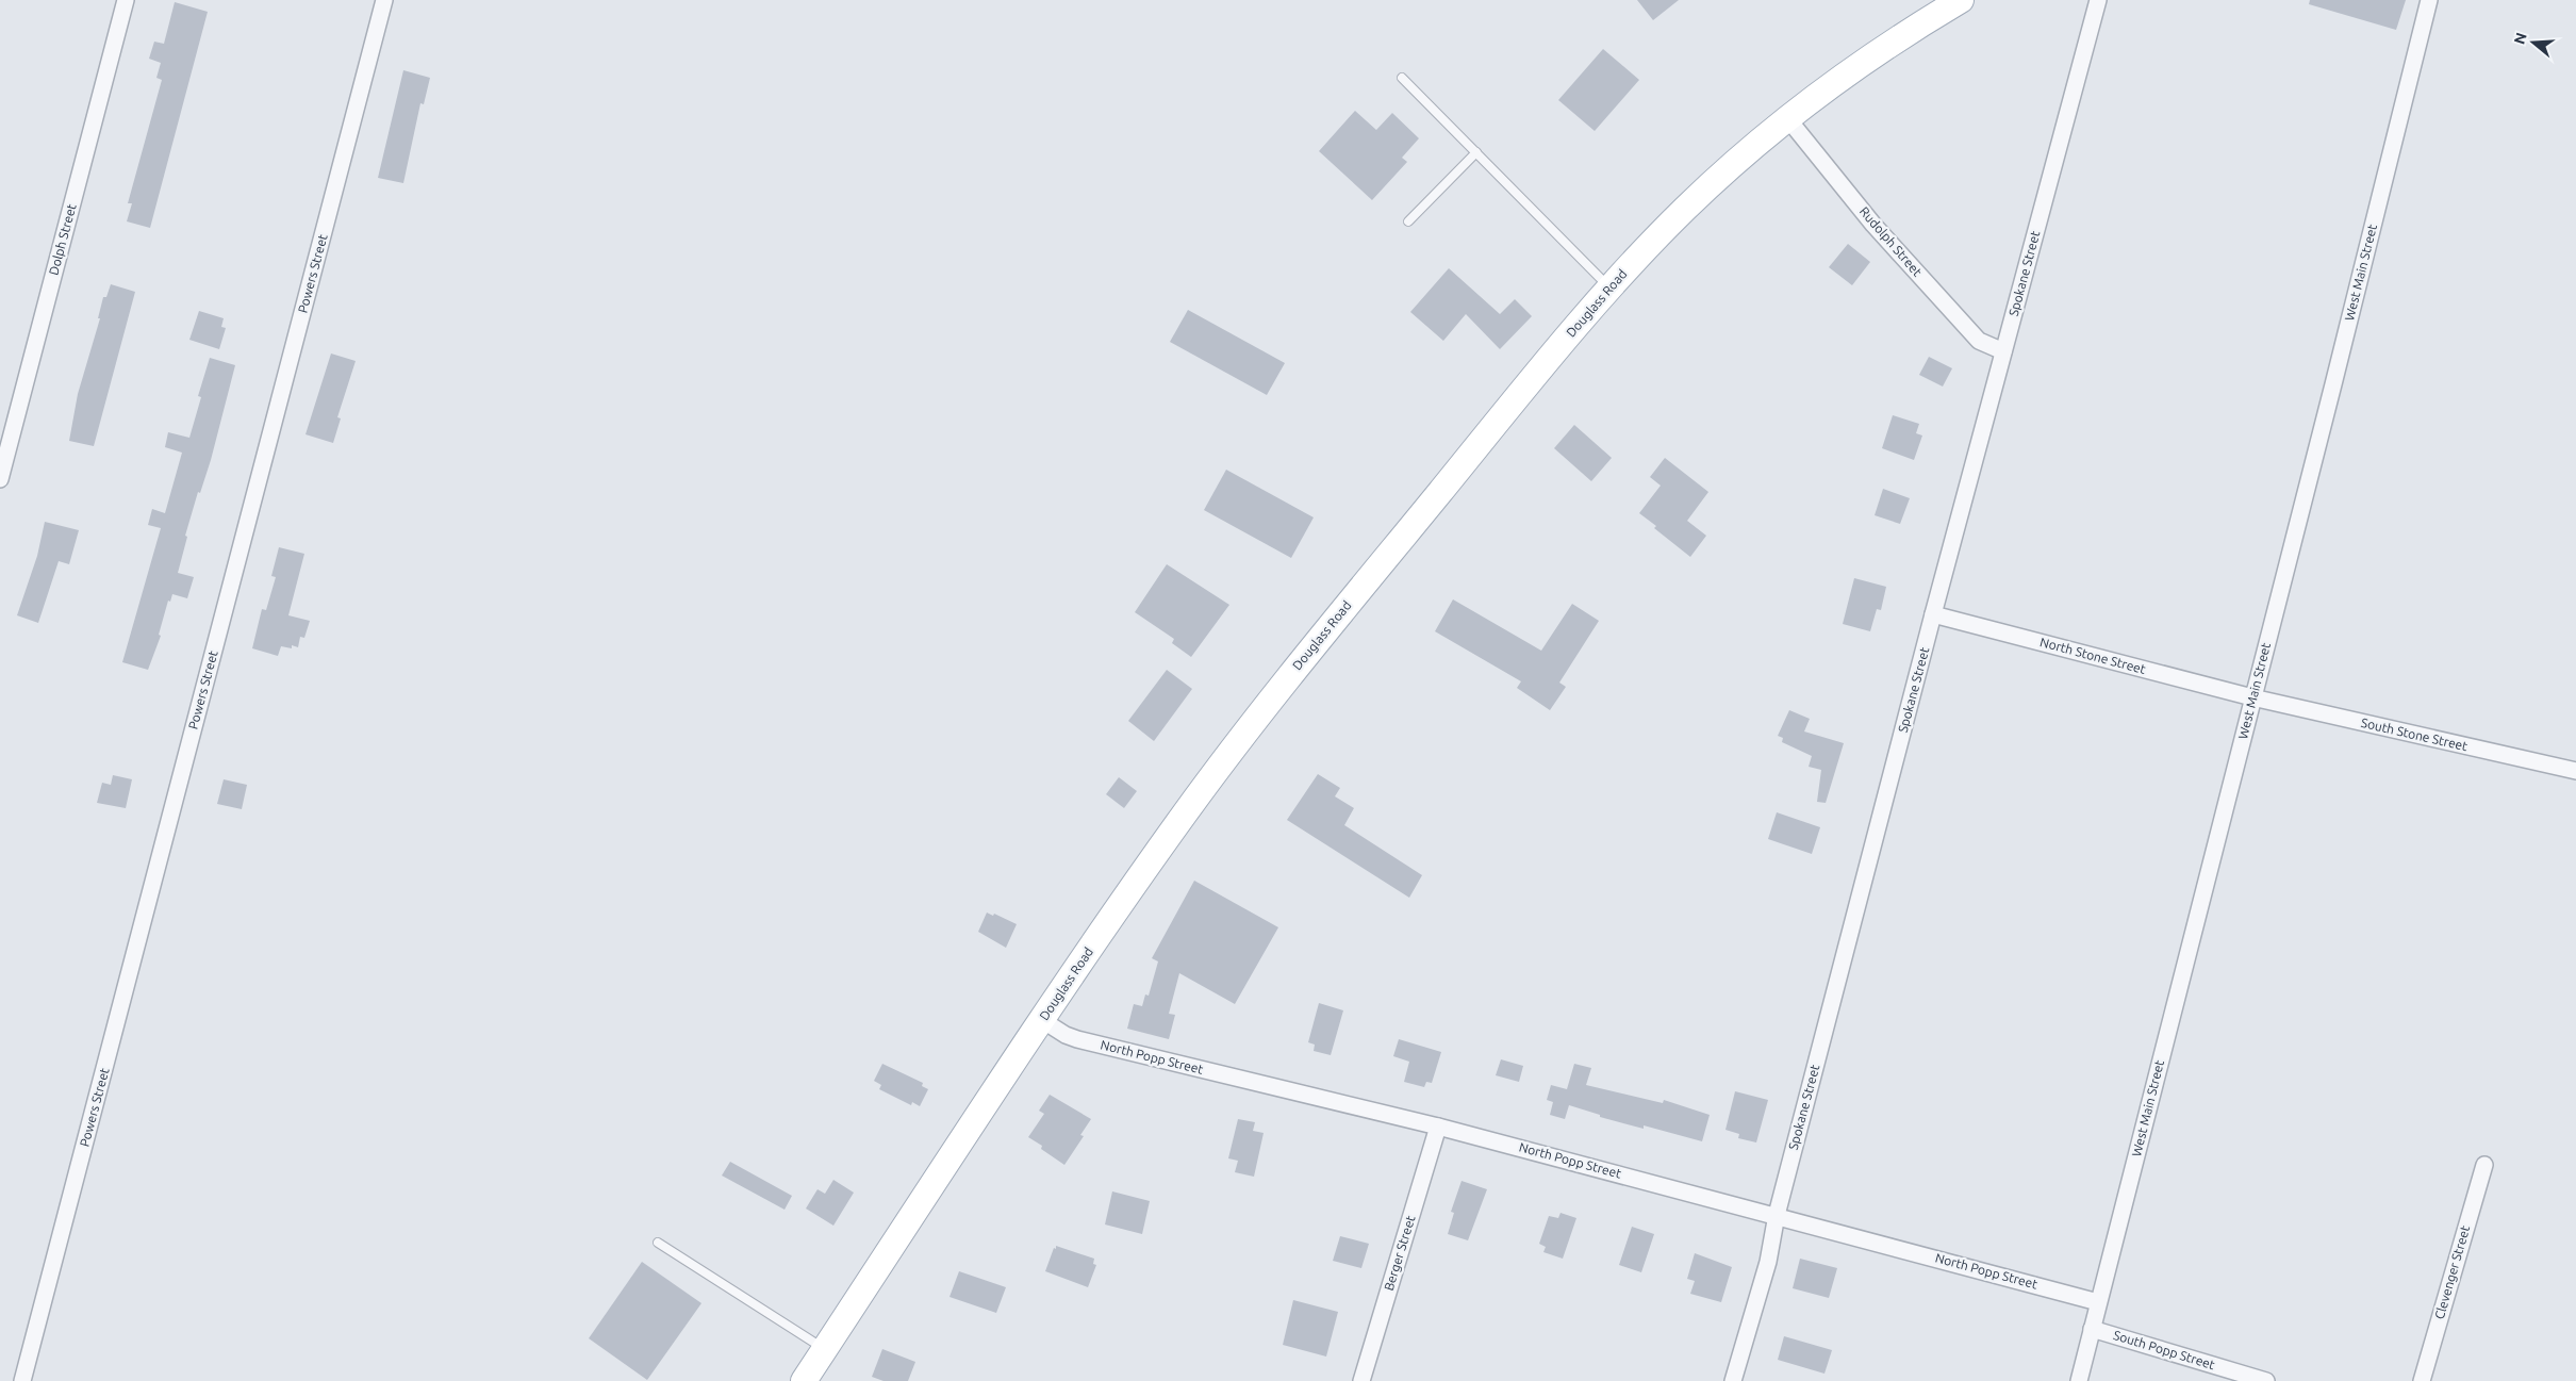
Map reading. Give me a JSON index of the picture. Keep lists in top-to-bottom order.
{
  "streets": {
    "main road": ["Douglass Road"],
    "street": [
      "Dolph Street",
      "Rudolph Street",
      "West Main Street",
      "Powers Street",
      "Spokane Street",
      "North Stone Street",
      "South Stone Street",
      "North Popp Street",
      "Berger Street",
      "Clevenger Street",
      "South Popp Street"
    ]
  },
  "crossings": [
    ["Rudolph Street", "Spokane Street"],
    ["Rudolph Street", "Douglass Road"],
    ["West Main Street", "North Stone Street"],
    ["West Main Street", "South Stone Street"],
    ["West Main Street", "North Popp Street"],
    ["West Main Street", "South Popp Street"],
    ["Spokane Street", "North Stone Street"],
    ["Spokane Street", "North Popp Street"],
    ["Douglass Road", "North Popp Street"],
    ["North Stone Street", "South Stone Street"],
    ["North Popp Street", "Berger Street"]
  ],
  "north": "left"
}
